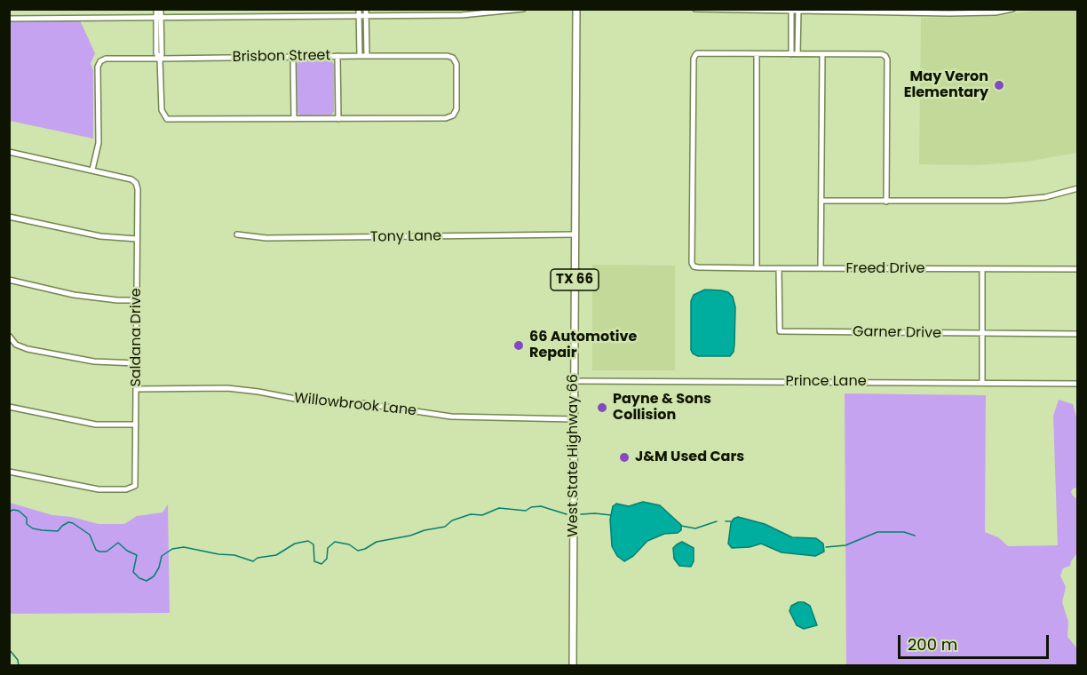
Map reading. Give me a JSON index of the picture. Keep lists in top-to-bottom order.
{
  "streets": {
    "main road": ["TX 66", "West State Highway 66"],
    "street": [
      "Brisbon Street",
      "Tony Lane",
      "Freed Drive",
      "Garner Drive",
      "Saldana Drive",
      "Prince Lane",
      "Willowbrook Lane"
    ]
  },
  "crossings": [
    ["Brisbon Street", "Saldana Drive"],
    ["Tony Lane", "West State Highway 66"],
    ["Freed Drive", "Garner Drive"],
    ["Saldana Drive", "Willowbrook Lane"],
    ["Prince Lane", "West State Highway 66"],
    ["Willowbrook Lane", "West State Highway 66"]
  ],
  "places": [
    "May Veron Elementary",
    "66 Automotive Repair",
    "Payne & Sons Collision",
    "J&M Used Cars"
  ],
  "scale_bar": "200 m"
}
